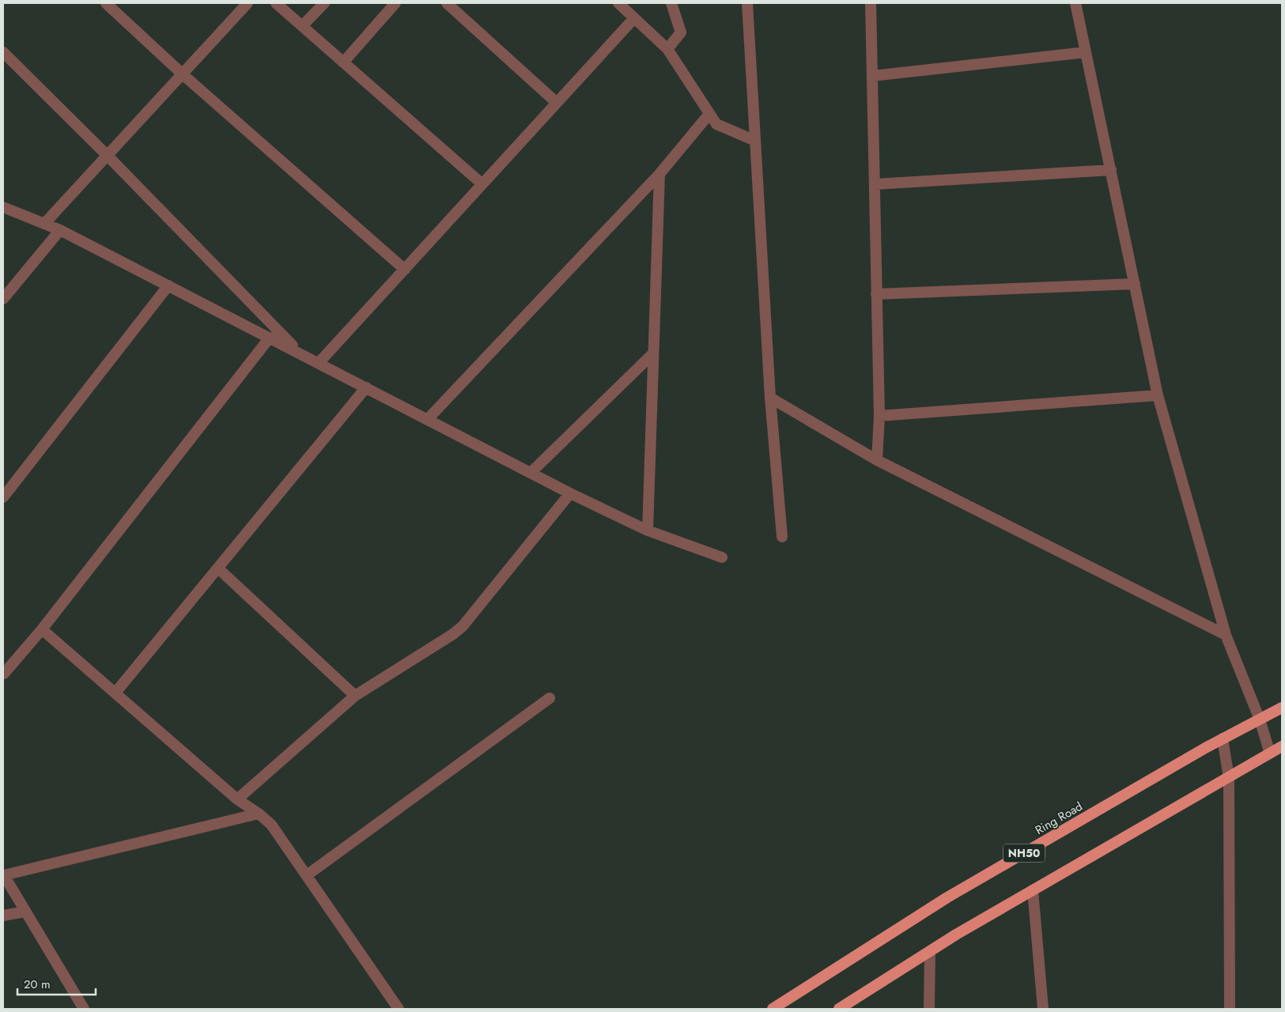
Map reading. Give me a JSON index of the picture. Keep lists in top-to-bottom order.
{
  "streets": {
    "highway": ["Ring Road", "NH50"]
  },
  "scale_bar": "20 m"
}
